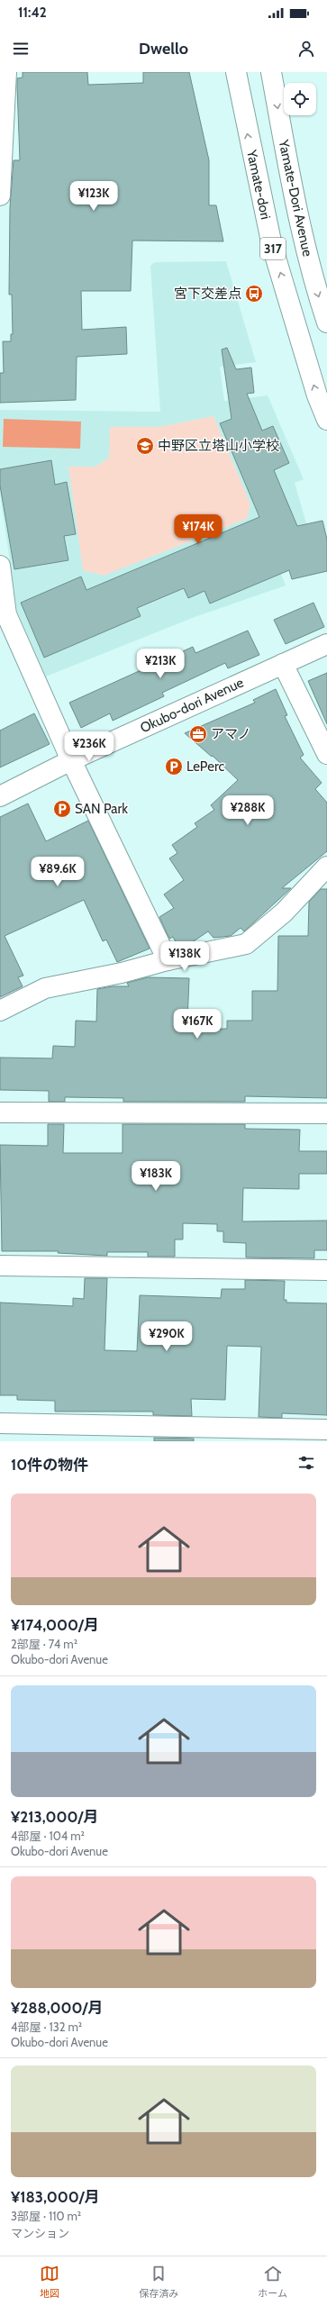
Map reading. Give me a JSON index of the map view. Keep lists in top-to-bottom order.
{
  "streets": {
    "street": [
      "Yamate-dori",
      "Yamate-Dori Avenue",
      "317",
      "Okubo-dori Avenue"
    ]
  },
  "one_way": ["Yamate-dori", "Yamate-Dori Avenue"],
  "places": {
    "bus stop": ["宮下交差点"],
    "school or university": ["中野区立塔山小学校"],
    "office": ["アマノ"],
    "parking": ["LePerc", "SAN Park"]
  },
  "page": {
    "status": "11:42",
    "header": "Dwello",
    "price": [
      "¥123K",
      "¥174K",
      "¥213K",
      "¥236K",
      "¥288K",
      "¥89.6K",
      "¥138K",
      "¥167K",
      "¥183K",
      "¥290K"
    ],
    "heading": "10件の物件",
    "list": [
      {
        "name": "¥174,000/月",
        "note": "2部屋 · 74 m² · Okubo-dori Avenue"
      },
      {
        "name": "¥213,000/月",
        "note": "4部屋 · 104 m² · Okubo-dori Avenue"
      },
      {
        "name": "¥288,000/月",
        "note": "4部屋 · 132 m² · Okubo-dori Avenue"
      },
      {
        "name": "¥183,000/月",
        "note": "3部屋 · 110 m² · マンション"
      }
    ],
    "tabs": ["地図", "保存済み", "ホーム"]
  }
}
